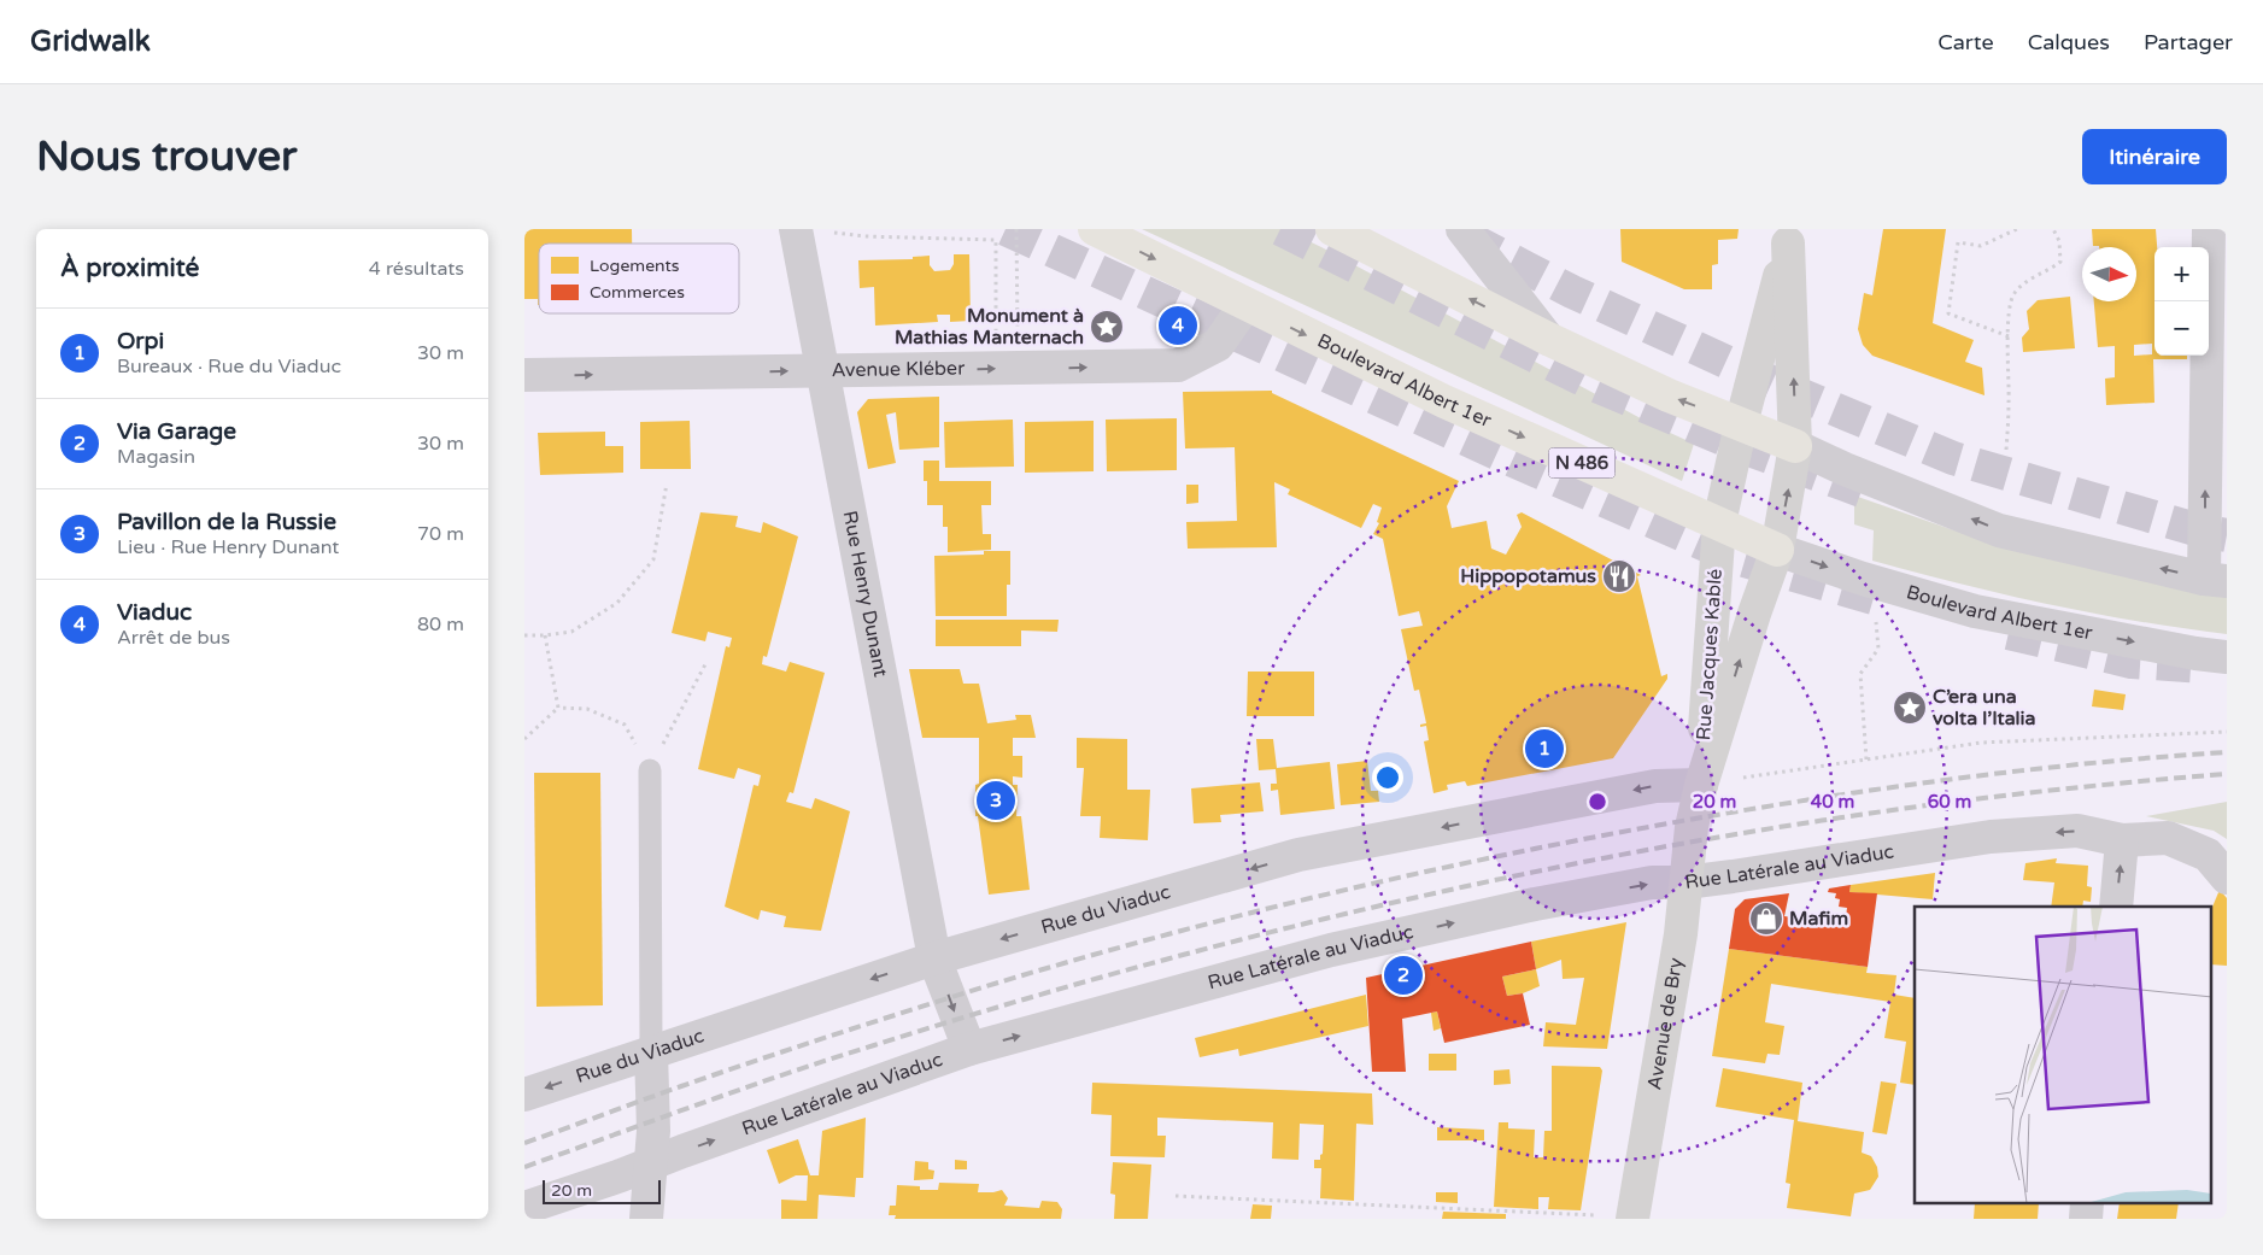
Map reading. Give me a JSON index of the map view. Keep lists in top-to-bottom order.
{
  "streets": {
    "main road": [
      "Boulevard Albert 1er",
      "N 486",
      "Rue Jacques Kablé",
      "Avenue de Bry"
    ],
    "street": [
      "Avenue Kléber",
      "Rue Henry Dunant",
      "Rue Latérale au Viaduc",
      "Rue du Viaduc"
    ]
  },
  "crossings": [
    ["Avenue Kléber", "Boulevard Albert 1er"],
    ["Avenue Kléber", "Rue Henry Dunant"],
    ["Boulevard Albert 1er", "Rue Jacques Kablé"],
    ["Rue Henry Dunant", "Rue Latérale au Viaduc"],
    ["Rue Henry Dunant", "Rue du Viaduc"],
    ["Rue Jacques Kablé", "Rue du Viaduc"],
    ["Rue Jacques Kablé", "Avenue de Bry"],
    ["Rue Latérale au Viaduc", "Avenue de Bry"]
  ],
  "one_way": ["Avenue Kléber", "Rue du Viaduc"],
  "places": {
    "place": ["Monument à Mathias Manternach", "C’era una volta l’Italia"],
    "restaurant": ["Hippopotamus"],
    "shop": ["Mafim"]
  },
  "legend": ["Logements", "Commerces"],
  "scale_bar": "20 m",
  "north": "right",
  "page": {
    "header": "Gridwalk",
    "nav": ["Carte", "Calques", "Partager"],
    "buttons": "Itinéraire",
    "title": "Nous trouver",
    "heading": ["À proximité", "4 résultats"],
    "map_buttons": ["+", "−"],
    "pins": [
      "4",
      "1",
      "3",
      "2"
    ],
    "list": [
      {
        "mark": "1",
        "name": "Orpi",
        "note": "Bureaux · Rue du Viaduc",
        "value": "30 m"
      },
      {
        "mark": "2",
        "name": "Via Garage",
        "note": "Magasin",
        "value": "30 m"
      },
      {
        "mark": "3",
        "name": "Pavillon de la Russie",
        "note": "Lieu · Rue Henry Dunant",
        "value": "70 m"
      },
      {
        "mark": "4",
        "name": "Viaduc",
        "note": "Arrêt de bus",
        "value": "80 m"
      }
    ],
    "scale": "20 m"
  },
  "rings": ["20 m", "40 m", "60 m"]
}
